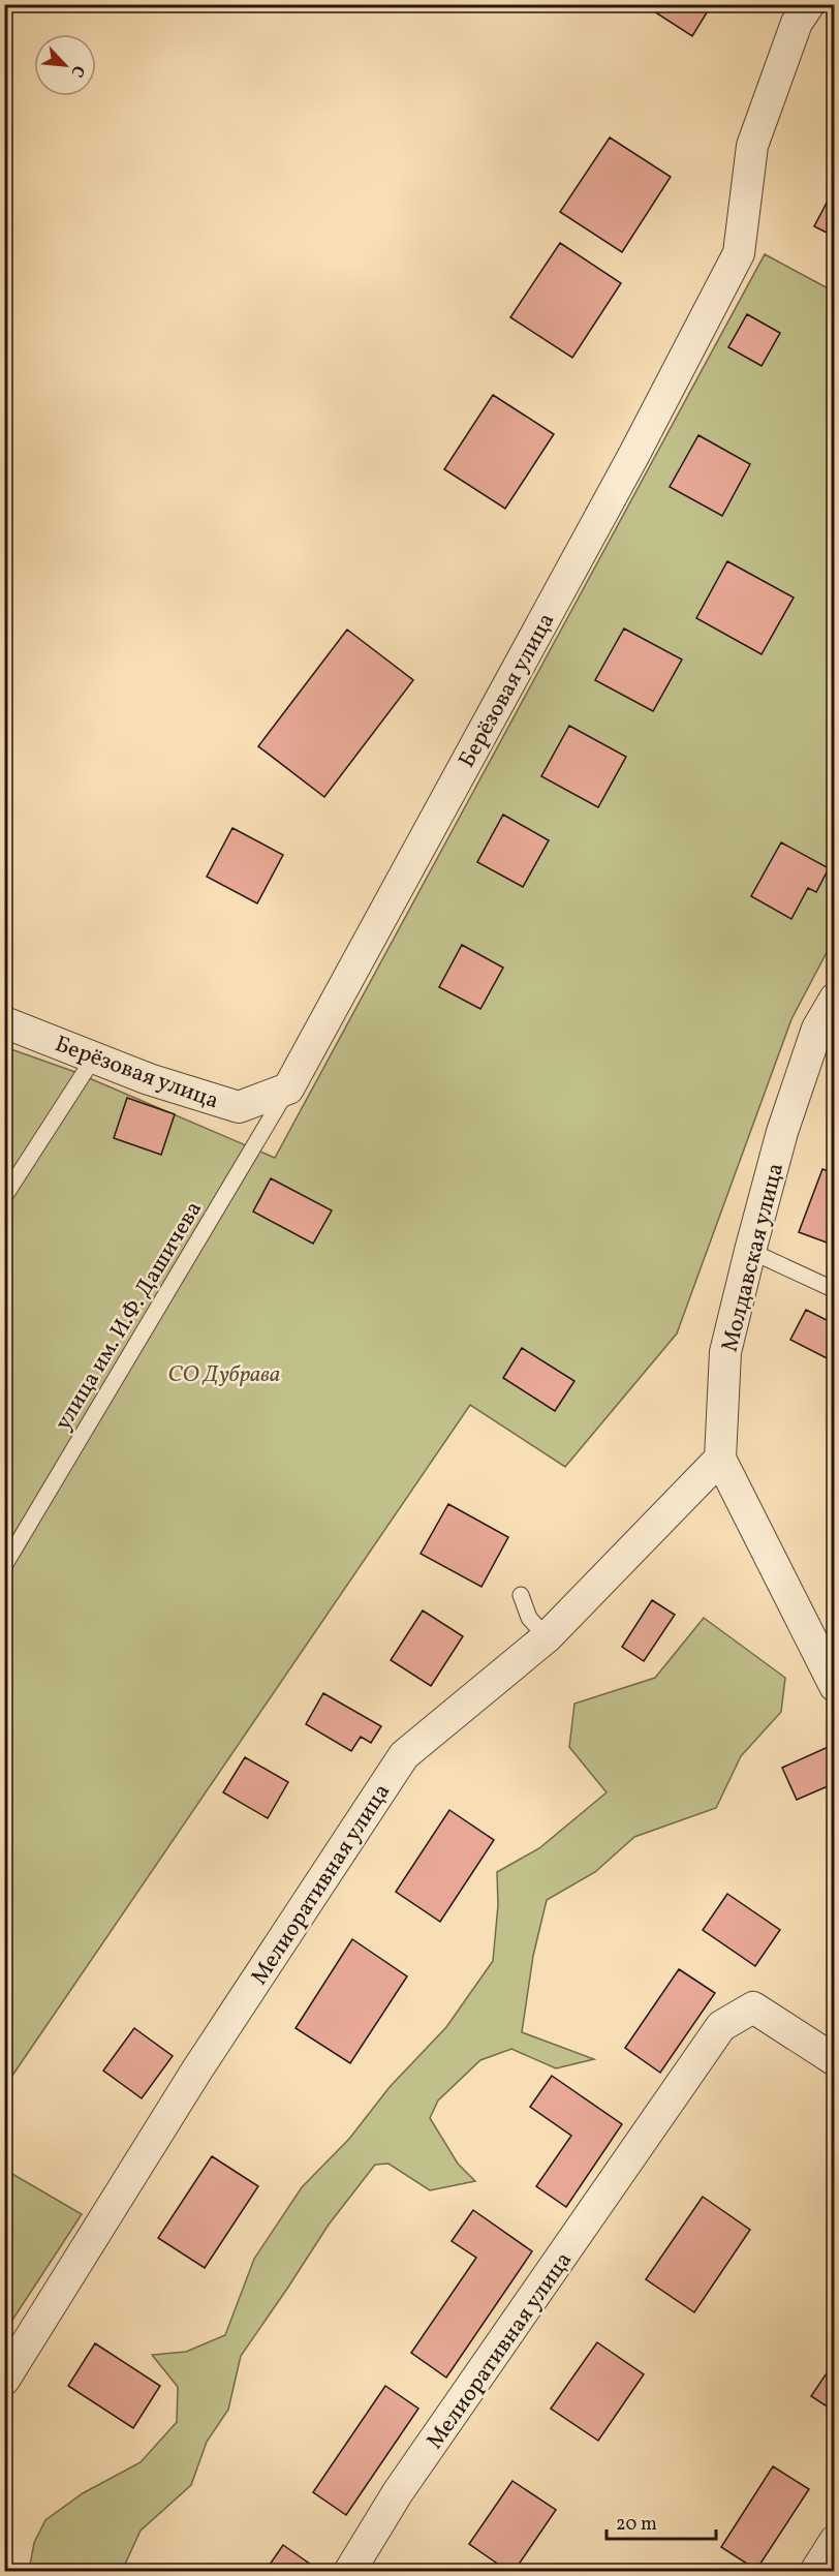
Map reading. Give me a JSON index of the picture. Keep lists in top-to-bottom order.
{
  "streets": {
    "street": ["Берёзовая улица", "Молдавская улица", "Мелиоративная улица"],
    "lane": ["улица им. И.Ф. Дашичева"]
  },
  "crossings": [
    ["Берёзовая улица", "улица им. И.Ф. Дашичева"],
    ["Молдавская улица", "Мелиоративная улица"]
  ],
  "parks": ["СО Дубрава"],
  "scale_bar": "20 m",
  "north": "bottom right"
}
